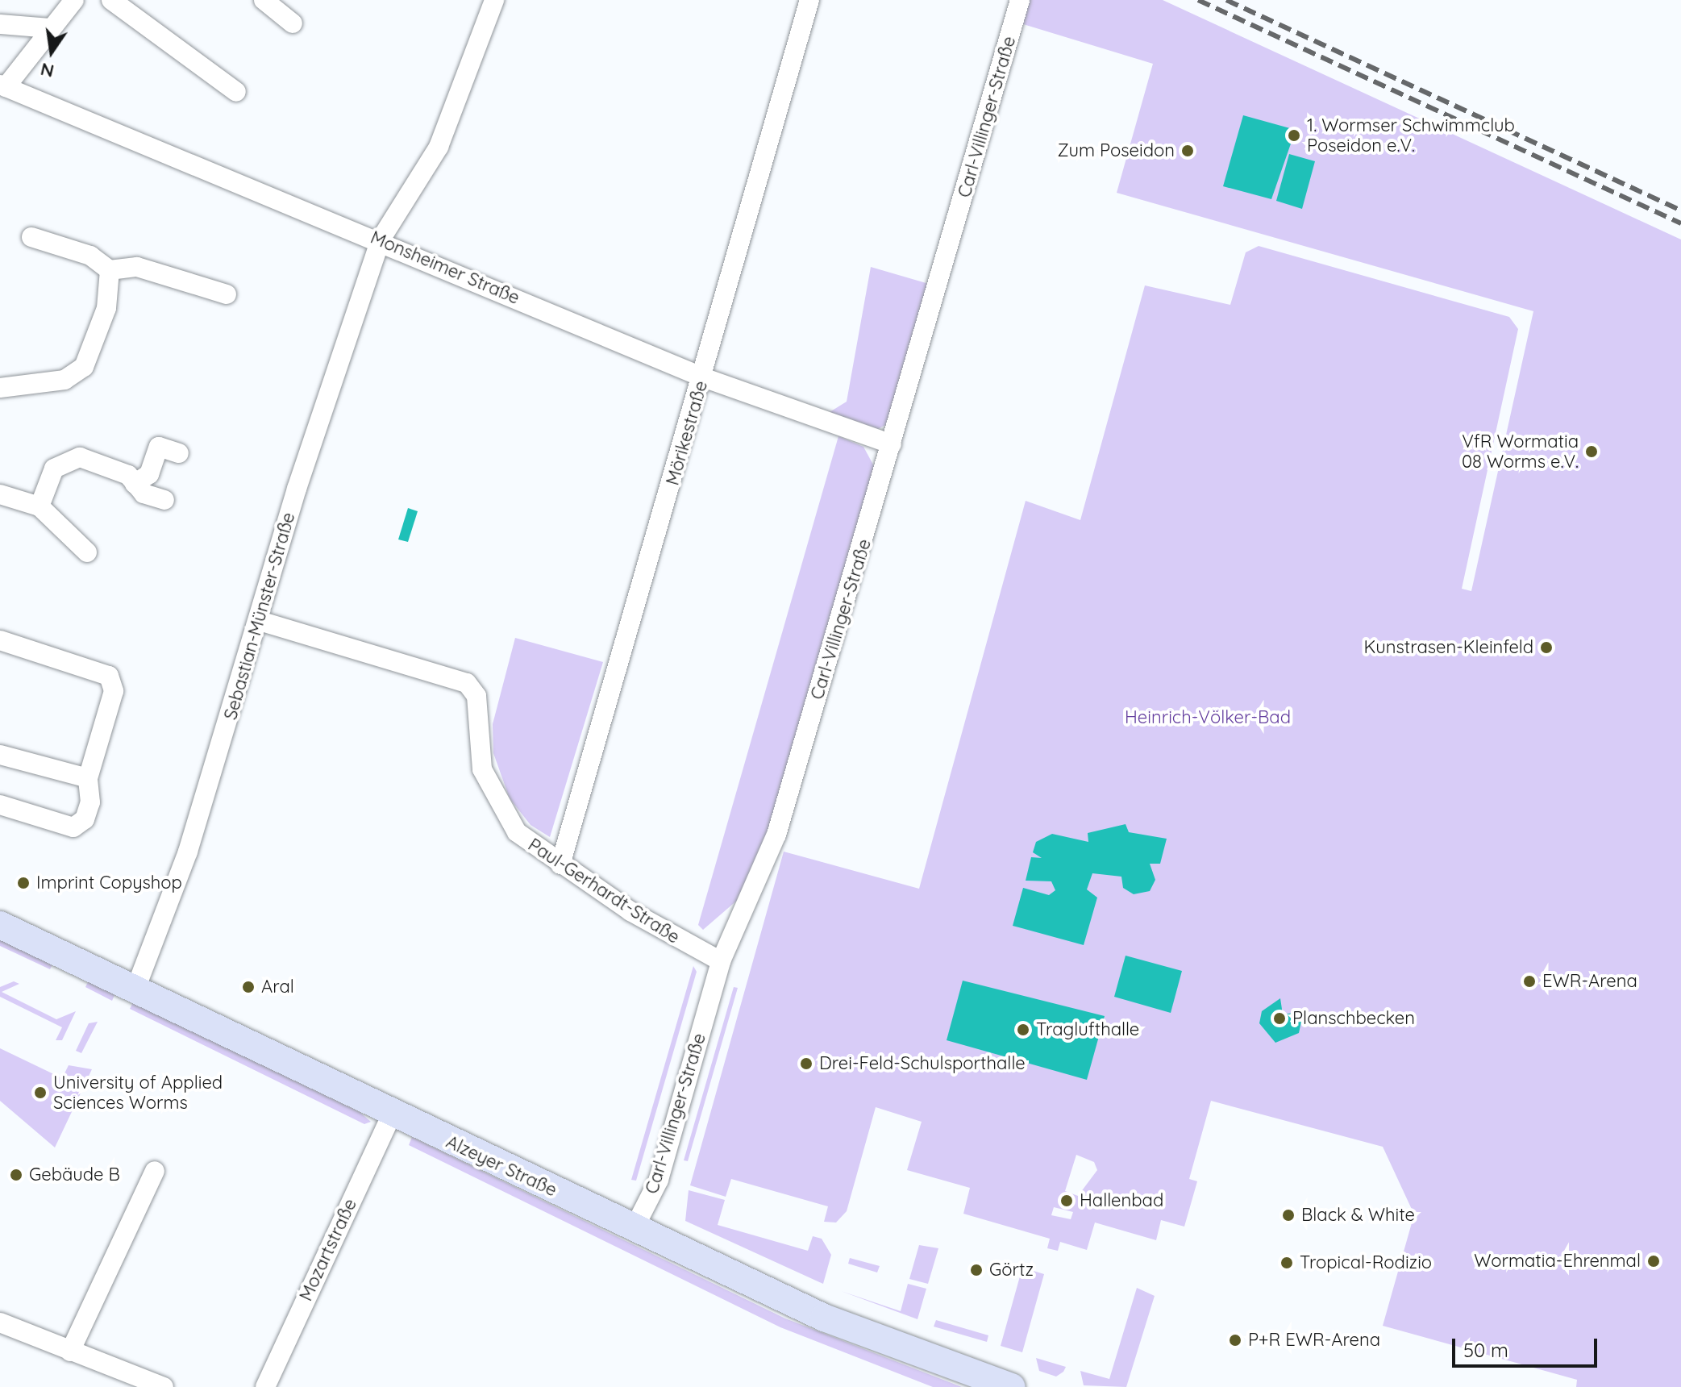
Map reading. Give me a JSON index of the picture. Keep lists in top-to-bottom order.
{
  "streets": {
    "street": [
      "Carl-Villinger-Straße",
      "Monsheimer Straße",
      "Mörikestraße",
      "Sebastian-Münster-Straße",
      "Paul-Gerhardt-Straße",
      "Alzeyer Straße",
      "Mozartstraße"
    ]
  },
  "crossings": [
    ["Carl-Villinger-Straße", "Monsheimer Straße"],
    ["Carl-Villinger-Straße", "Paul-Gerhardt-Straße"],
    ["Carl-Villinger-Straße", "Alzeyer Straße"],
    ["Monsheimer Straße", "Mörikestraße"],
    ["Monsheimer Straße", "Sebastian-Münster-Straße"],
    ["Mörikestraße", "Paul-Gerhardt-Straße"],
    ["Sebastian-Münster-Straße", "Paul-Gerhardt-Straße"],
    ["Sebastian-Münster-Straße", "Alzeyer Straße"],
    ["Alzeyer Straße", "Mozartstraße"]
  ],
  "parks": ["Heinrich-Völker-Bad"],
  "places": [
    "1. Wormser Schwimmclub Poseidon e.V.",
    "Zum Poseidon",
    "VfR Wormatia 08 Worms e.V.",
    "Kunstrasen-Kleinfeld",
    "Imprint Copyshop",
    "EWR-Arena",
    "Aral",
    "Planschbecken",
    "Traglufthalle",
    "Drei-Feld-Schulsporthalle",
    "University of Applied Sciences Worms",
    "Gebäude B",
    "Hallenbad",
    "Black & White",
    "Wormatia-Ehrenmal",
    "Tropical-Rodizio",
    "Görtz",
    "P+R EWR-Arena"
  ],
  "scale_bar": "50 m",
  "north": "bottom"
}
